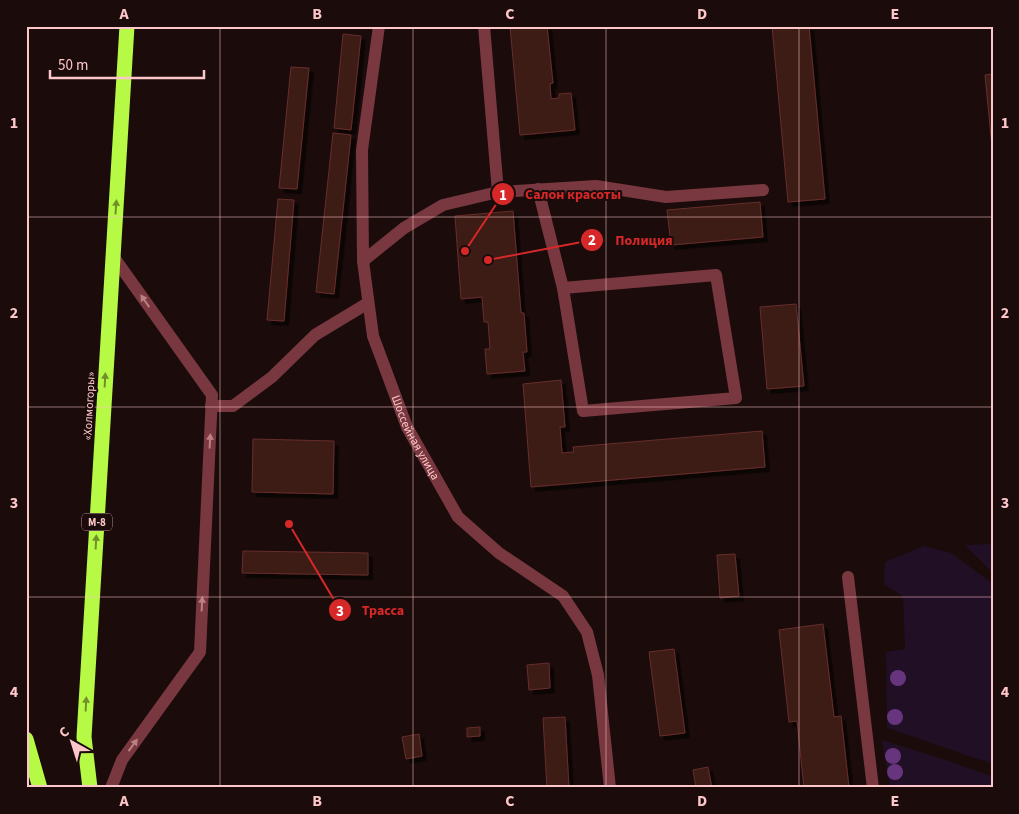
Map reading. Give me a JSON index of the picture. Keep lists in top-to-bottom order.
{
  "streets": {
    "highway": ["«Холмогоры»", "М-8"],
    "street": ["Шоссейная улица"]
  },
  "one_way": ["«Холмогоры»"],
  "places": ["Салон красоты", "Полиция", "Трасса"],
  "scale_bar": "50 m",
  "north": "top left",
  "grid": {
    "columns": [
      "A",
      "B",
      "C",
      "D",
      "E"
    ],
    "rows": [
      "1",
      "2",
      "3",
      "4"
    ]
  }
}
